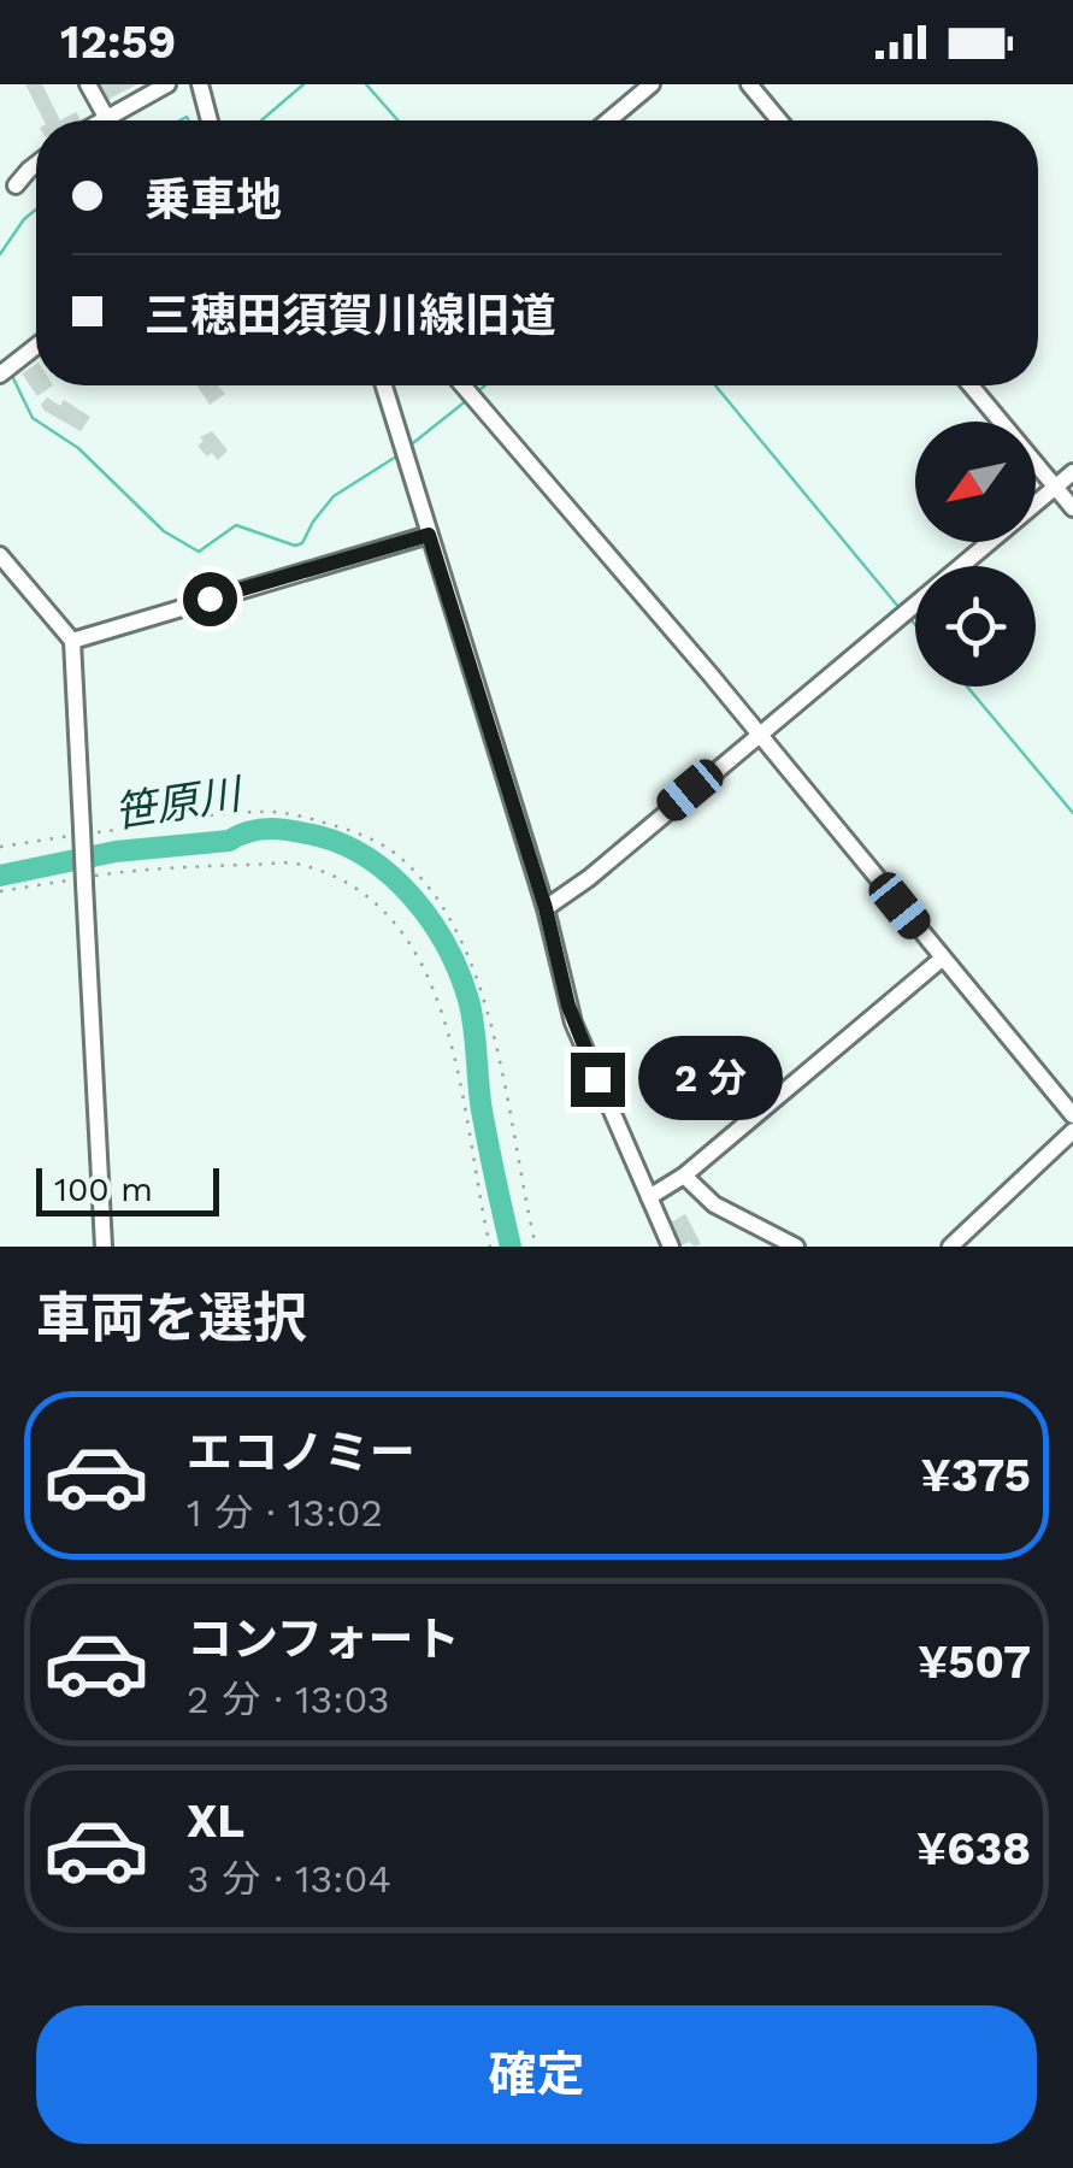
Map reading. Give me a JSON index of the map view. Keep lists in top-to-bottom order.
{
  "water": ["笹原川"],
  "scale_bar": "100 m",
  "north": "bottom left",
  "page": {
    "status": "12:59",
    "banner": ["乗車地", "三穂田須賀川線旧道"],
    "bubble": "2 分",
    "scale": "100 m",
    "heading": "車両を選択",
    "list": [
      {
        "name": "エコノミー",
        "note": "1 分 · 13:02",
        "value": "¥375"
      },
      {
        "name": "コンフォート",
        "note": "2 分 · 13:03",
        "value": "¥507"
      },
      {
        "name": "XL",
        "note": "3 分 · 13:04",
        "value": "¥638"
      }
    ],
    "buttons": "確定"
  }
}
